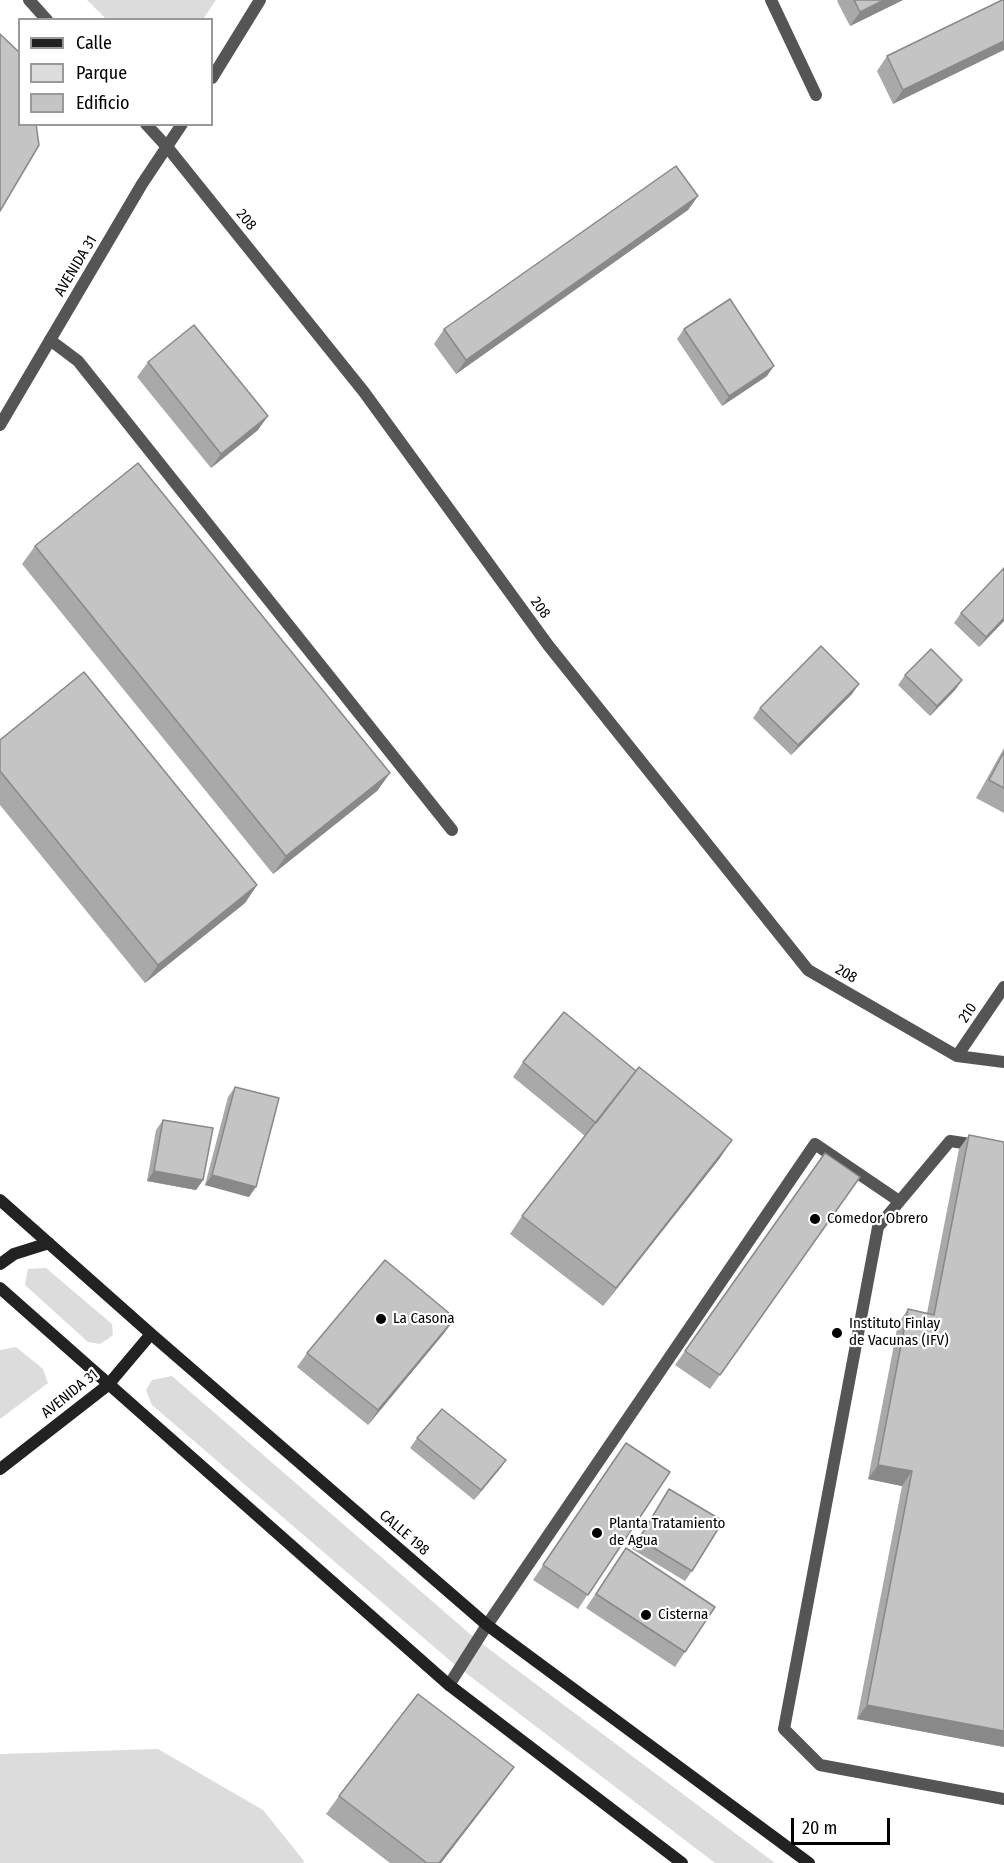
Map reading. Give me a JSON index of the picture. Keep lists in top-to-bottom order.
{
  "streets": {
    "main road": ["AVENIDA 31", "CALLE 198"],
    "street": ["208", "210"]
  },
  "crossings": [
    ["208", "AVENIDA 31"],
    ["208", "210"],
    ["AVENIDA 31", "CALLE 198"]
  ],
  "places": [
    "Comedor Obrero",
    "La Casona",
    "Instituto Finlay de Vacunas (IFV)",
    "Planta Tratamiento de Agua",
    "Cisterna"
  ],
  "legend": ["Calle", "Parque", "Edificio"],
  "scale_bar": "20 m"
}
